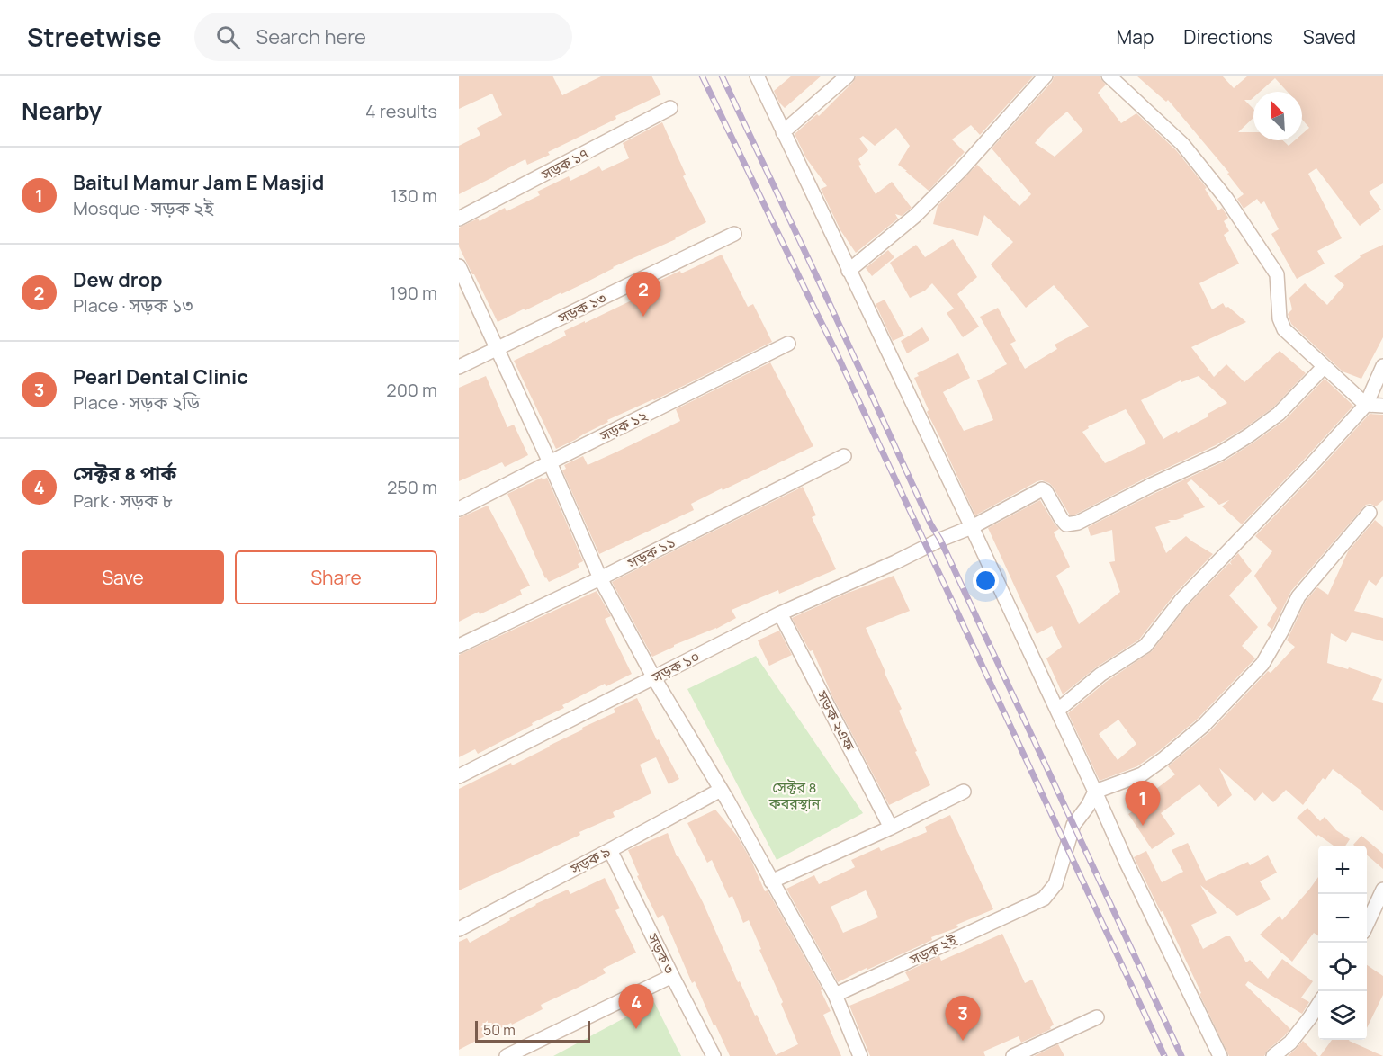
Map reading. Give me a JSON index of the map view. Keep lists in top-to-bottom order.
{
  "streets": {
    "street": [
      "সড়ক ১৭",
      "সড়ক ১৩",
      "সড়ক ১২",
      "সড়ক ১১",
      "সড়ক ১০",
      "সড়ক ২এফ",
      "সড়ক ৯",
      "সড়ক ২ই",
      "সড়ক ৩"
    ]
  },
  "crossings": [
    ["সড়ক ১০", "সড়ক ২এফ"],
    ["সড়ক ৯", "সড়ক ৩"]
  ],
  "parks": ["সেক্টর ৪ কবরস্থান"],
  "scale_bar": "50 m",
  "north": "top left",
  "page": {
    "header": "Streetwise",
    "search": "Search here",
    "nav": ["Map", "Directions", "Saved"],
    "heading": ["Nearby", "4 results"],
    "list": [
      {
        "mark": "1",
        "name": "Baitul Mamur Jam E Masjid",
        "note": "Mosque · সড়ক ২ই",
        "value": "130 m"
      },
      {
        "mark": "2",
        "name": "Dew drop",
        "note": "Place · সড়ক ১৩",
        "value": "190 m"
      },
      {
        "mark": "3",
        "name": "Pearl Dental Clinic",
        "note": "Place · সড়ক ২ডি",
        "value": "200 m"
      },
      {
        "mark": "4",
        "name": "সেক্টর ৪ পার্ক",
        "note": "Park · সড়ক ৮",
        "value": "250 m"
      }
    ],
    "pins": [
      "2",
      "1",
      "4",
      "3"
    ],
    "buttons": ["Save", "Share"],
    "map_buttons": ["+", "−"],
    "scale": "50 m"
  }
}
